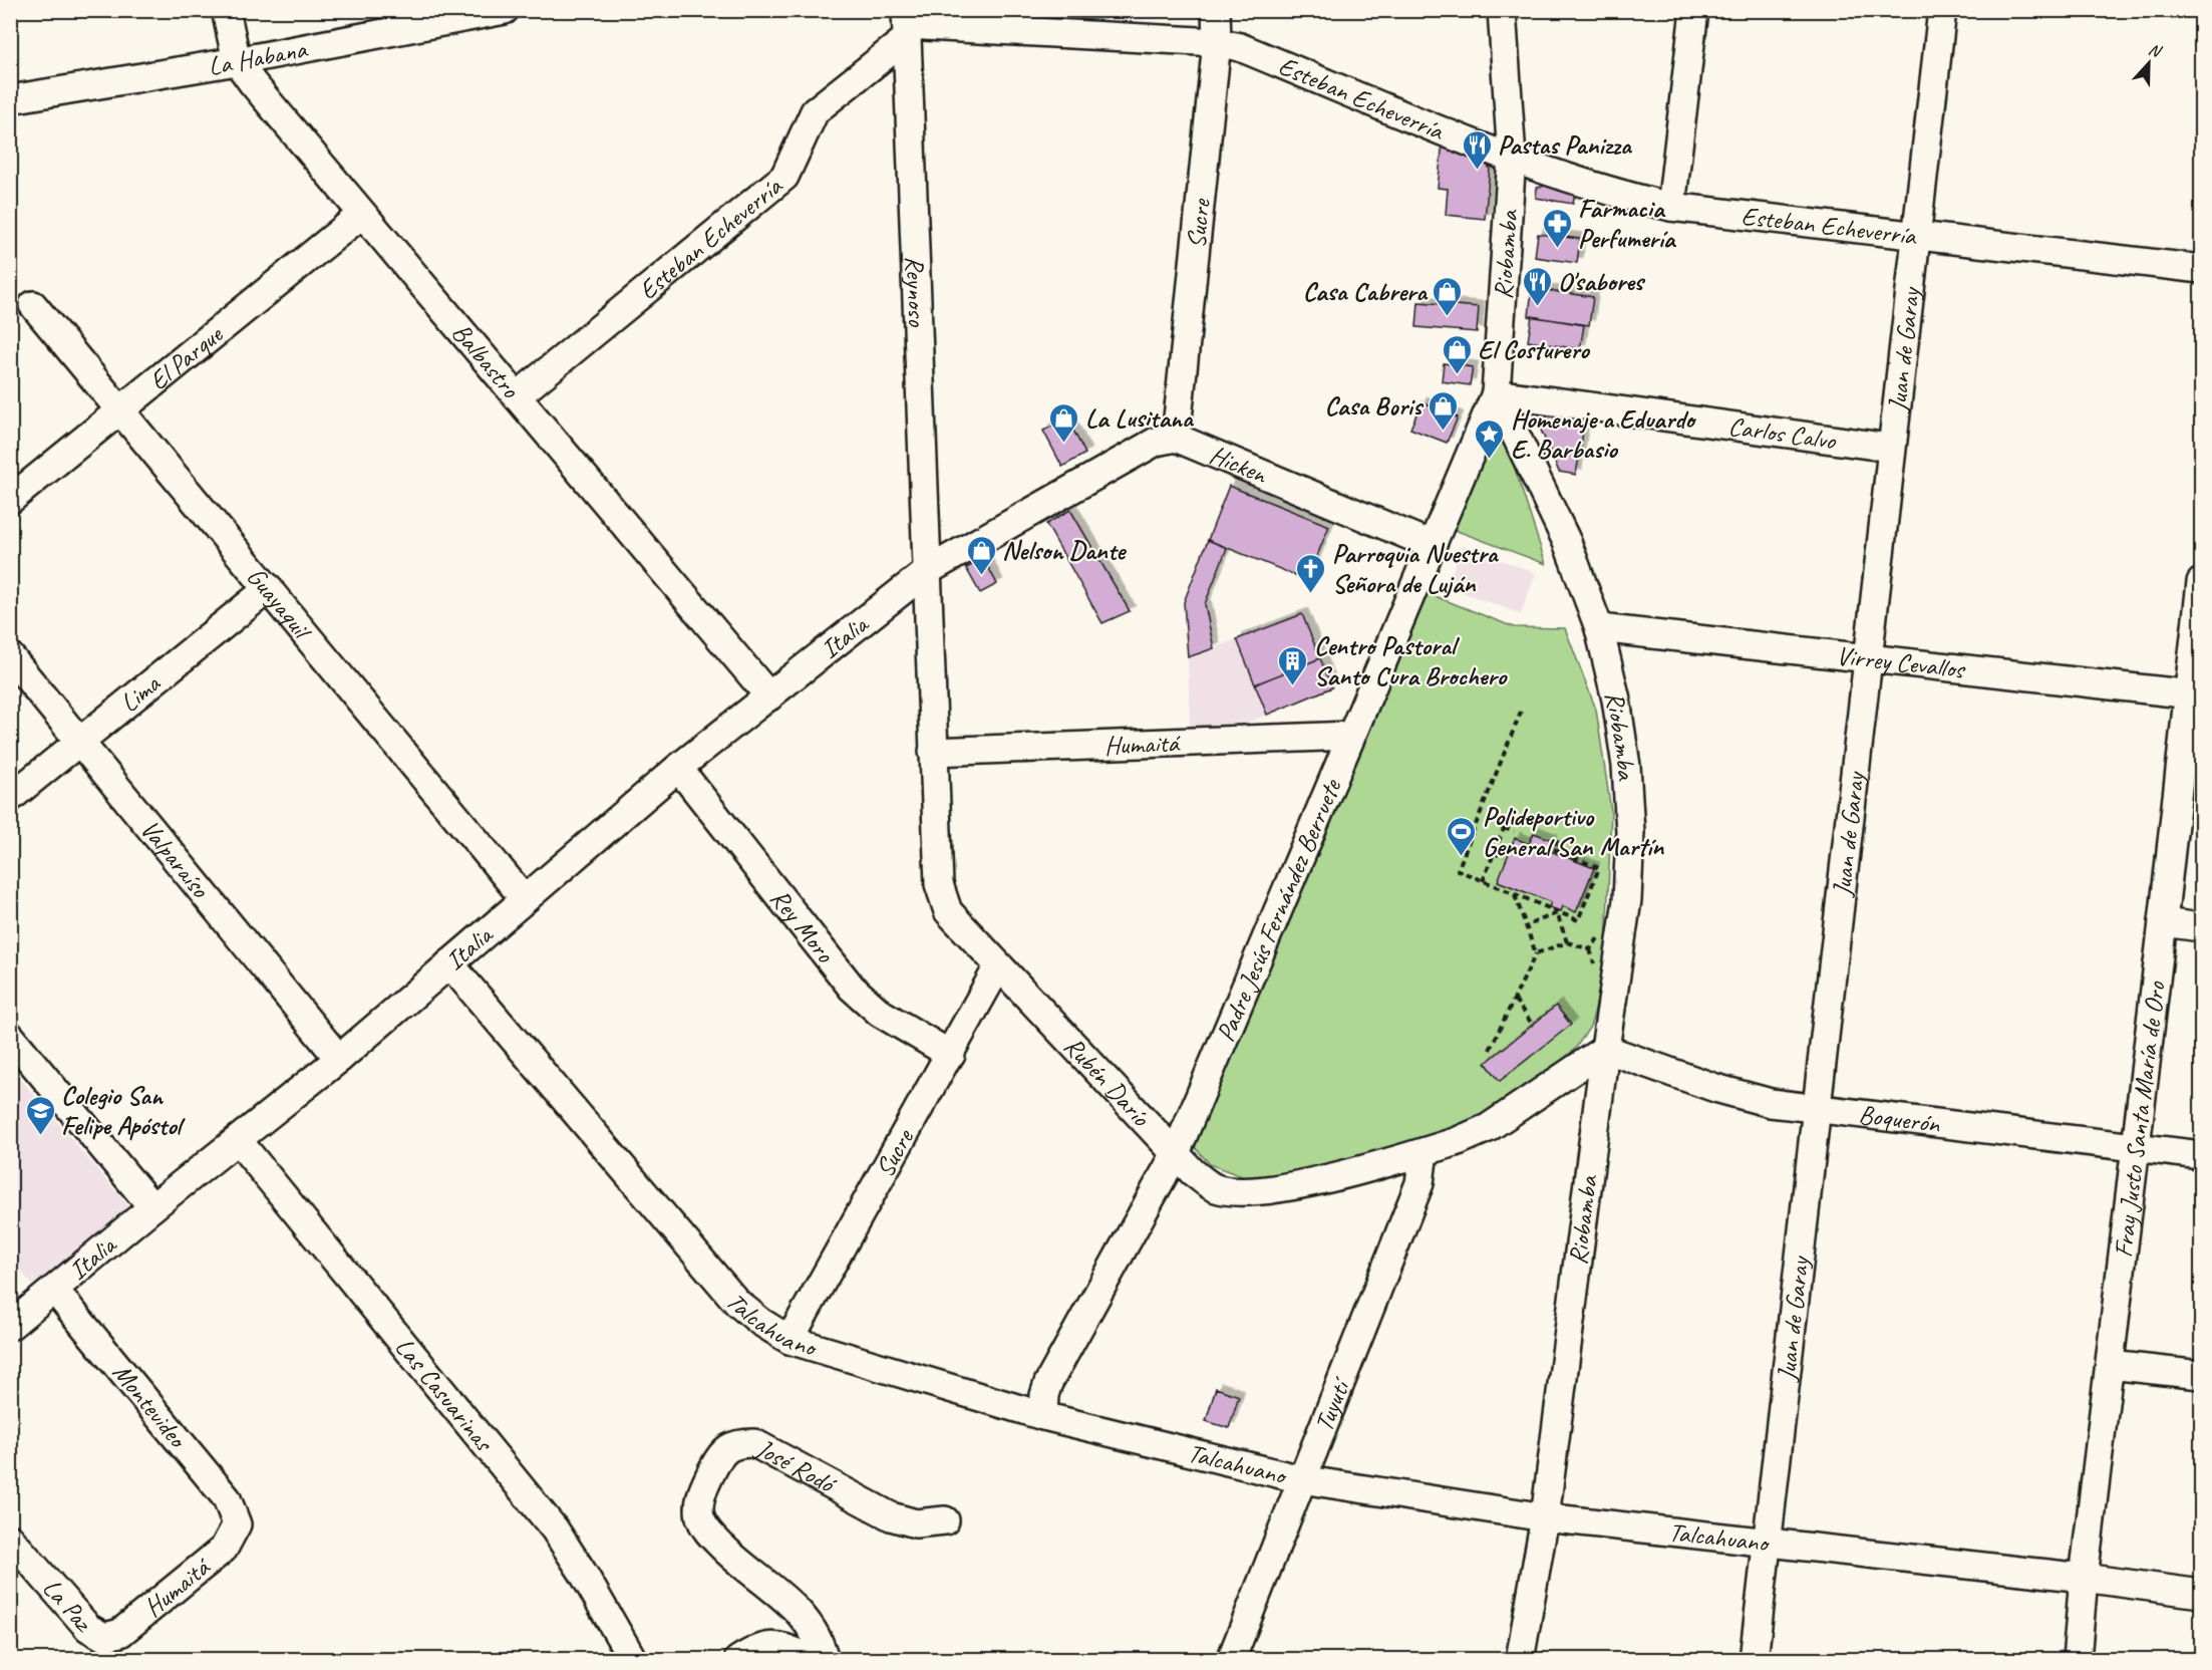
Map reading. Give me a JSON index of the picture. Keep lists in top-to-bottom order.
{
  "streets": {
    "street": [
      "La Habana",
      "Esteban Echeverría",
      "Sucre",
      "Riobamba",
      "Reynoso",
      "Juan de Garay",
      "El Parque",
      "Balbastro",
      "Carlos Calvo",
      "Hicken",
      "Guayaquil",
      "Italia",
      "Virrey Cevallos",
      "Lima",
      "Humaitá",
      "Valparaíso",
      "Padre Jesús Fernández Berruete",
      "Rey Moro",
      "Rubén Darío",
      "Boquerón",
      "Fray Justo Santa María de Oro",
      "Talcahuano",
      "Las Casuarinas",
      "Montevideo",
      "Tuyutí",
      "José Rodó",
      "La Paz"
    ]
  },
  "crossings": [
    ["La Habana", "Balbastro"],
    ["Esteban Echeverría", "Sucre"],
    ["Esteban Echeverría", "Riobamba"],
    ["Esteban Echeverría", "Reynoso"],
    ["Esteban Echeverría", "Juan de Garay"],
    ["Esteban Echeverría", "Balbastro"],
    ["Sucre", "Hicken"],
    ["Sucre", "Rey Moro"],
    ["Sucre", "Rubén Darío"],
    ["Sucre", "Talcahuano"],
    ["Riobamba", "Carlos Calvo"],
    ["Riobamba", "Virrey Cevallos"],
    ["Riobamba", "Padre Jesús Fernández Berruete"],
    ["Riobamba", "Rubén Darío"],
    ["Riobamba", "Boquerón"],
    ["Riobamba", "Talcahuano"],
    ["Reynoso", "Italia"],
    ["Reynoso", "Rubén Darío"],
    ["Juan de Garay", "Carlos Calvo"],
    ["Juan de Garay", "Virrey Cevallos"],
    ["Juan de Garay", "Boquerón"],
    ["Juan de Garay", "Talcahuano"],
    ["El Parque", "Balbastro"],
    ["El Parque", "Guayaquil"],
    ["Balbastro", "Italia"],
    ["Carlos Calvo", "Padre Jesús Fernández Berruete"],
    ["Hicken", "Padre Jesús Fernández Berruete"],
    ["Guayaquil", "Italia"],
    ["Guayaquil", "Lima"],
    ["Italia", "Valparaíso"],
    ["Italia", "Rey Moro"],
    ["Italia", "Rubén Darío"],
    ["Italia", "Talcahuano"],
    ["Italia", "Las Casuarinas"],
    ["Italia", "Montevideo"],
    ["Virrey Cevallos", "Fray Justo Santa María de Oro"],
    ["Lima", "Valparaíso"],
    ["Humaitá", "Padre Jesús Fernández Berruete"],
    ["Humaitá", "Rubén Darío"],
    ["Humaitá", "Montevideo"],
    ["Humaitá", "La Paz"],
    ["Padre Jesús Fernández Berruete", "Rubén Darío"],
    ["Padre Jesús Fernández Berruete", "Talcahuano"],
    ["Rubén Darío", "Boquerón"],
    ["Rubén Darío", "Tuyutí"],
    ["Boquerón", "Fray Justo Santa María de Oro"],
    ["Fray Justo Santa María de Oro", "Talcahuano"],
    ["Talcahuano", "Tuyutí"]
  ],
  "places": {
    "restaurant": ["Pastas Panizza", "O'sabores"],
    "pharmacy": ["Farmacia Perfumería"],
    "shop": [
      "Casa Cabrera",
      "El Costurero",
      "Casa Boris",
      "La Lusitana",
      "Nelson Dante"
    ],
    "place": ["Homenaje a Eduardo E. Barbasio"],
    "church": ["Parroquia Nuestra Señora de Luján"],
    "building": ["Centro Pastoral Santo Cura Brochero"],
    "sports": ["Polideportivo General San Martín"],
    "school or university": ["Colegio San Felipe Apóstol"]
  },
  "north": "top"
}
